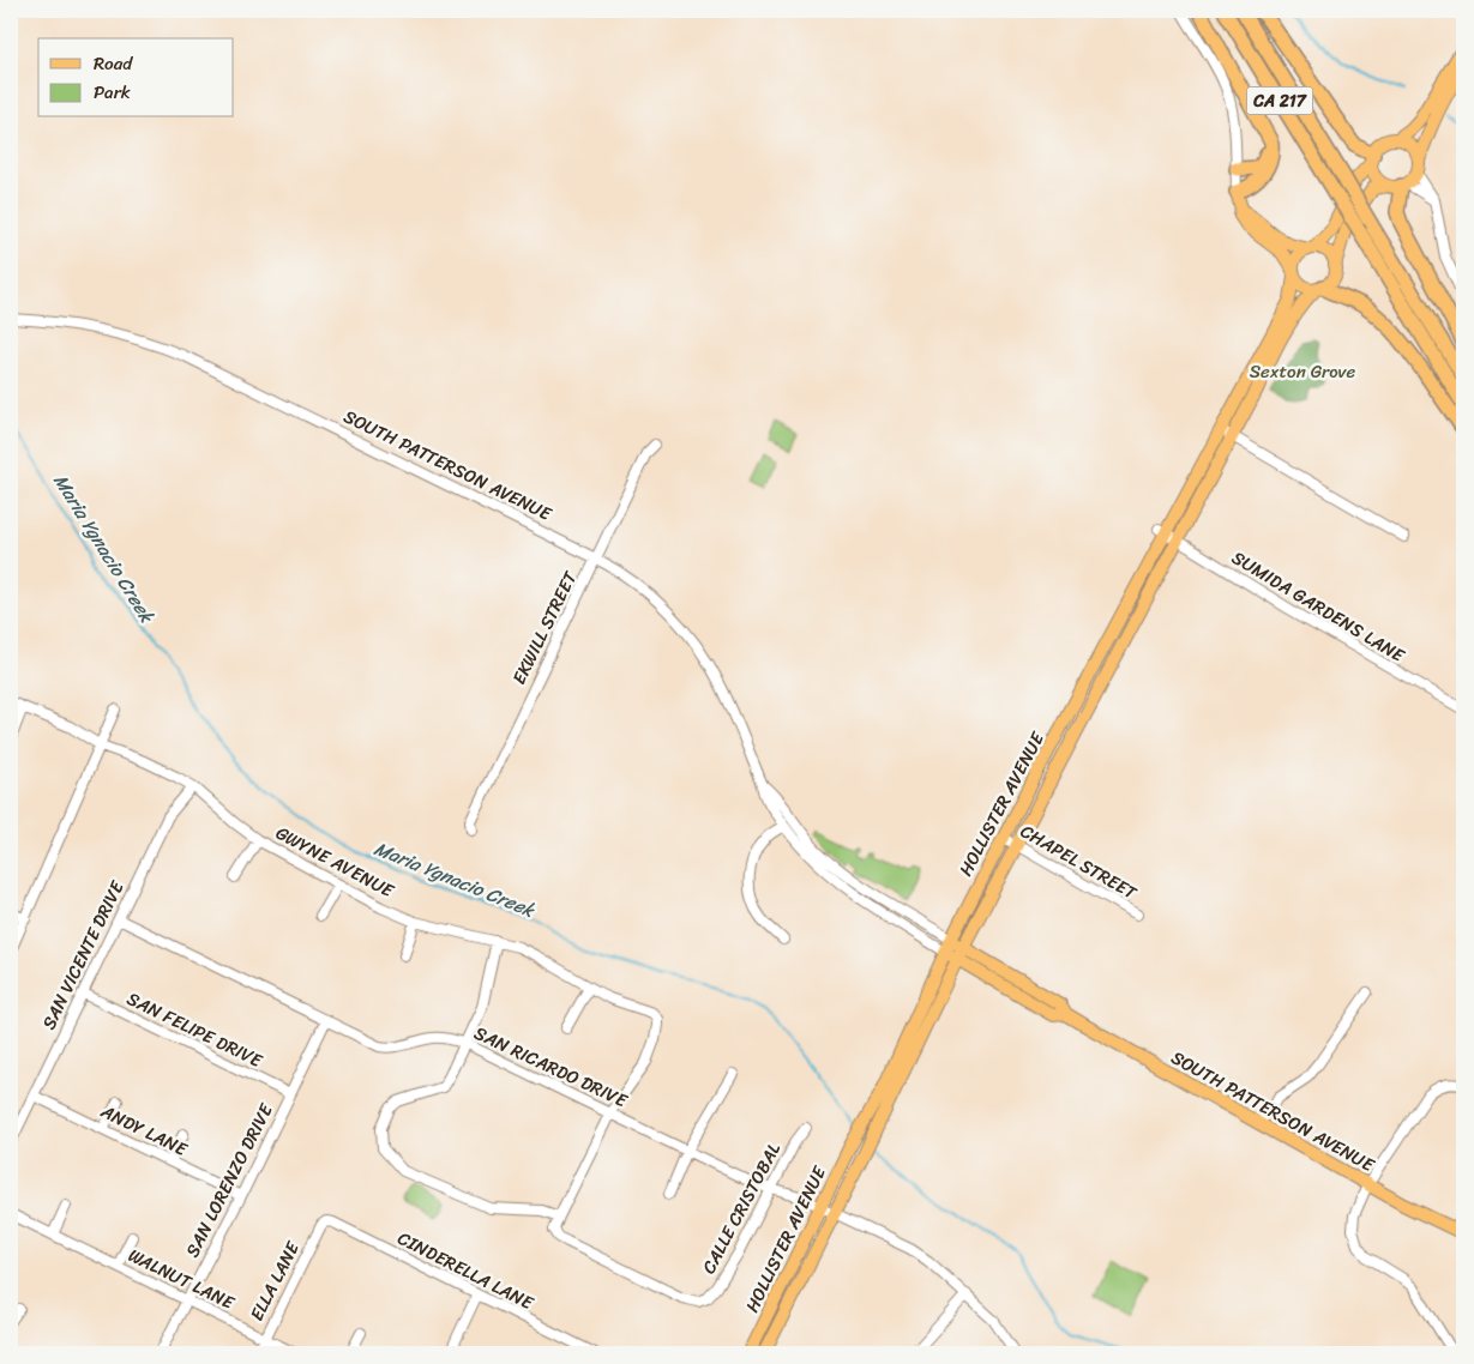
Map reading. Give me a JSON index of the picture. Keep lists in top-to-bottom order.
{
  "streets": {
    "highway": ["CA 217"],
    "main road": ["SOUTH PATTERSON AVENUE", "HOLLISTER AVENUE"],
    "street": [
      "SUMIDA GARDENS LANE",
      "EKWILL STREET",
      "GWYNE AVENUE",
      "CHAPEL STREET",
      "SAN VICENTE DRIVE",
      "SAN FELIPE DRIVE",
      "SAN RICARDO DRIVE",
      "ANDY LANE",
      "SAN LORENZO DRIVE",
      "CALLE CRISTOBAL",
      "CINDERELLA LANE",
      "WALNUT LANE",
      "ELLA LANE"
    ]
  },
  "crossings": [
    ["SOUTH PATTERSON AVENUE", "EKWILL STREET"],
    ["SOUTH PATTERSON AVENUE", "HOLLISTER AVENUE"],
    ["SUMIDA GARDENS LANE", "HOLLISTER AVENUE"],
    ["HOLLISTER AVENUE", "CHAPEL STREET"],
    ["HOLLISTER AVENUE", "SAN RICARDO DRIVE"],
    ["GWYNE AVENUE", "SAN VICENTE DRIVE"],
    ["GWYNE AVENUE", "SAN RICARDO DRIVE"],
    ["SAN VICENTE DRIVE", "SAN FELIPE DRIVE"],
    ["SAN VICENTE DRIVE", "SAN RICARDO DRIVE"],
    ["SAN VICENTE DRIVE", "ANDY LANE"],
    ["SAN FELIPE DRIVE", "SAN LORENZO DRIVE"],
    ["SAN RICARDO DRIVE", "SAN LORENZO DRIVE"],
    ["SAN RICARDO DRIVE", "CALLE CRISTOBAL"],
    ["ANDY LANE", "SAN LORENZO DRIVE"],
    ["SAN LORENZO DRIVE", "WALNUT LANE"],
    ["CINDERELLA LANE", "ELLA LANE"],
    ["WALNUT LANE", "ELLA LANE"]
  ],
  "water": ["Maria Ygnacio Creek"],
  "parks": ["Sexton Grove"],
  "legend": ["Road", "Park"]
}
